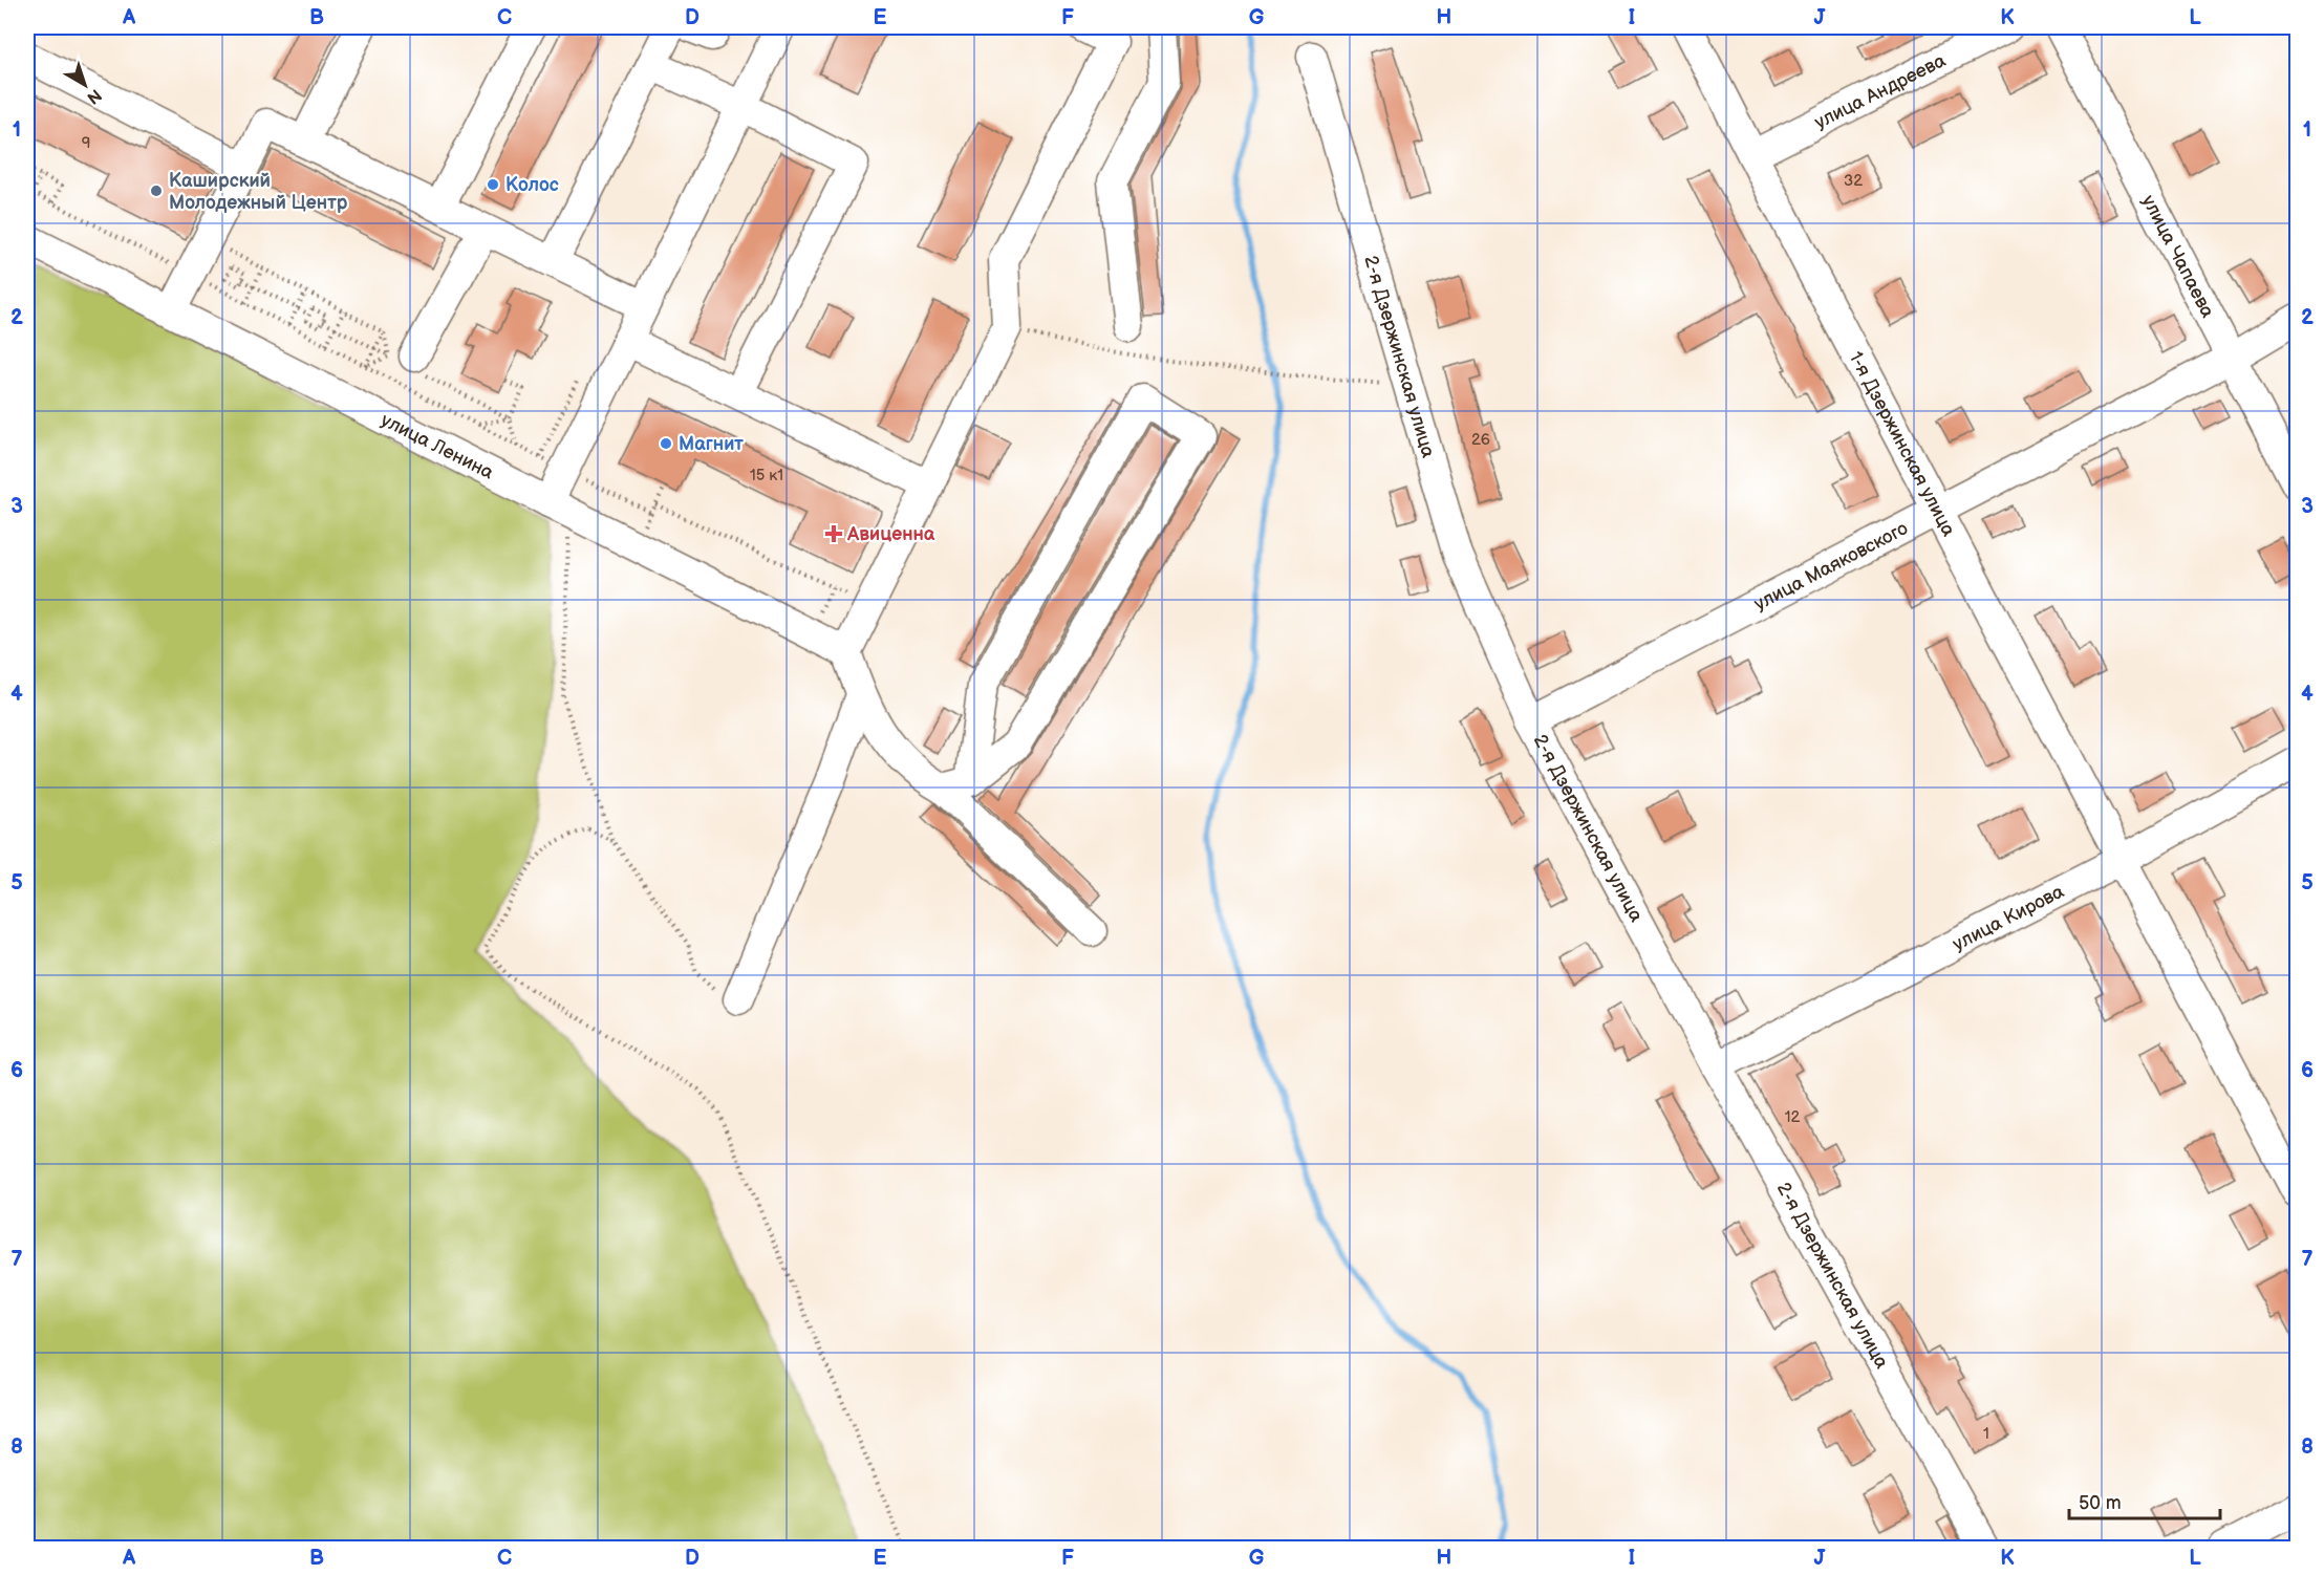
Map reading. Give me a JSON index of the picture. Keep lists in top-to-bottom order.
{
  "streets": {
    "street": [
      "улица Андреева",
      "улица Чапаева",
      "2-я Дзержинская улица",
      "1-я Дзержинская улица",
      "улица Ленина",
      "улица Маяковского",
      "улица Кирова"
    ]
  },
  "crossings": [
    ["улица Андреева", "1-я Дзержинская улица"],
    ["улица Чапаева", "улица Маяковского"],
    ["2-я Дзержинская улица", "улица Маяковского"],
    ["2-я Дзержинская улица", "улица Кирова"],
    ["1-я Дзержинская улица", "улица Маяковского"],
    ["1-я Дзержинская улица", "улица Кирова"]
  ],
  "places": {
    "other": ["Колос", "Каширский Молодежный Центр", "Магнит"],
    "health": ["Авиценна"]
  },
  "house_numbers": [
    "9",
    "32",
    "26",
    "15 к1",
    "12",
    "1"
  ],
  "scale_bar": "50 m",
  "north": "bottom right",
  "grid": {
    "columns": [
      "A",
      "B",
      "C",
      "D",
      "E",
      "F",
      "G",
      "H",
      "I",
      "J",
      "K",
      "L"
    ],
    "rows": [
      "1",
      "2",
      "3",
      "4",
      "5",
      "6",
      "7",
      "8"
    ]
  }
}
